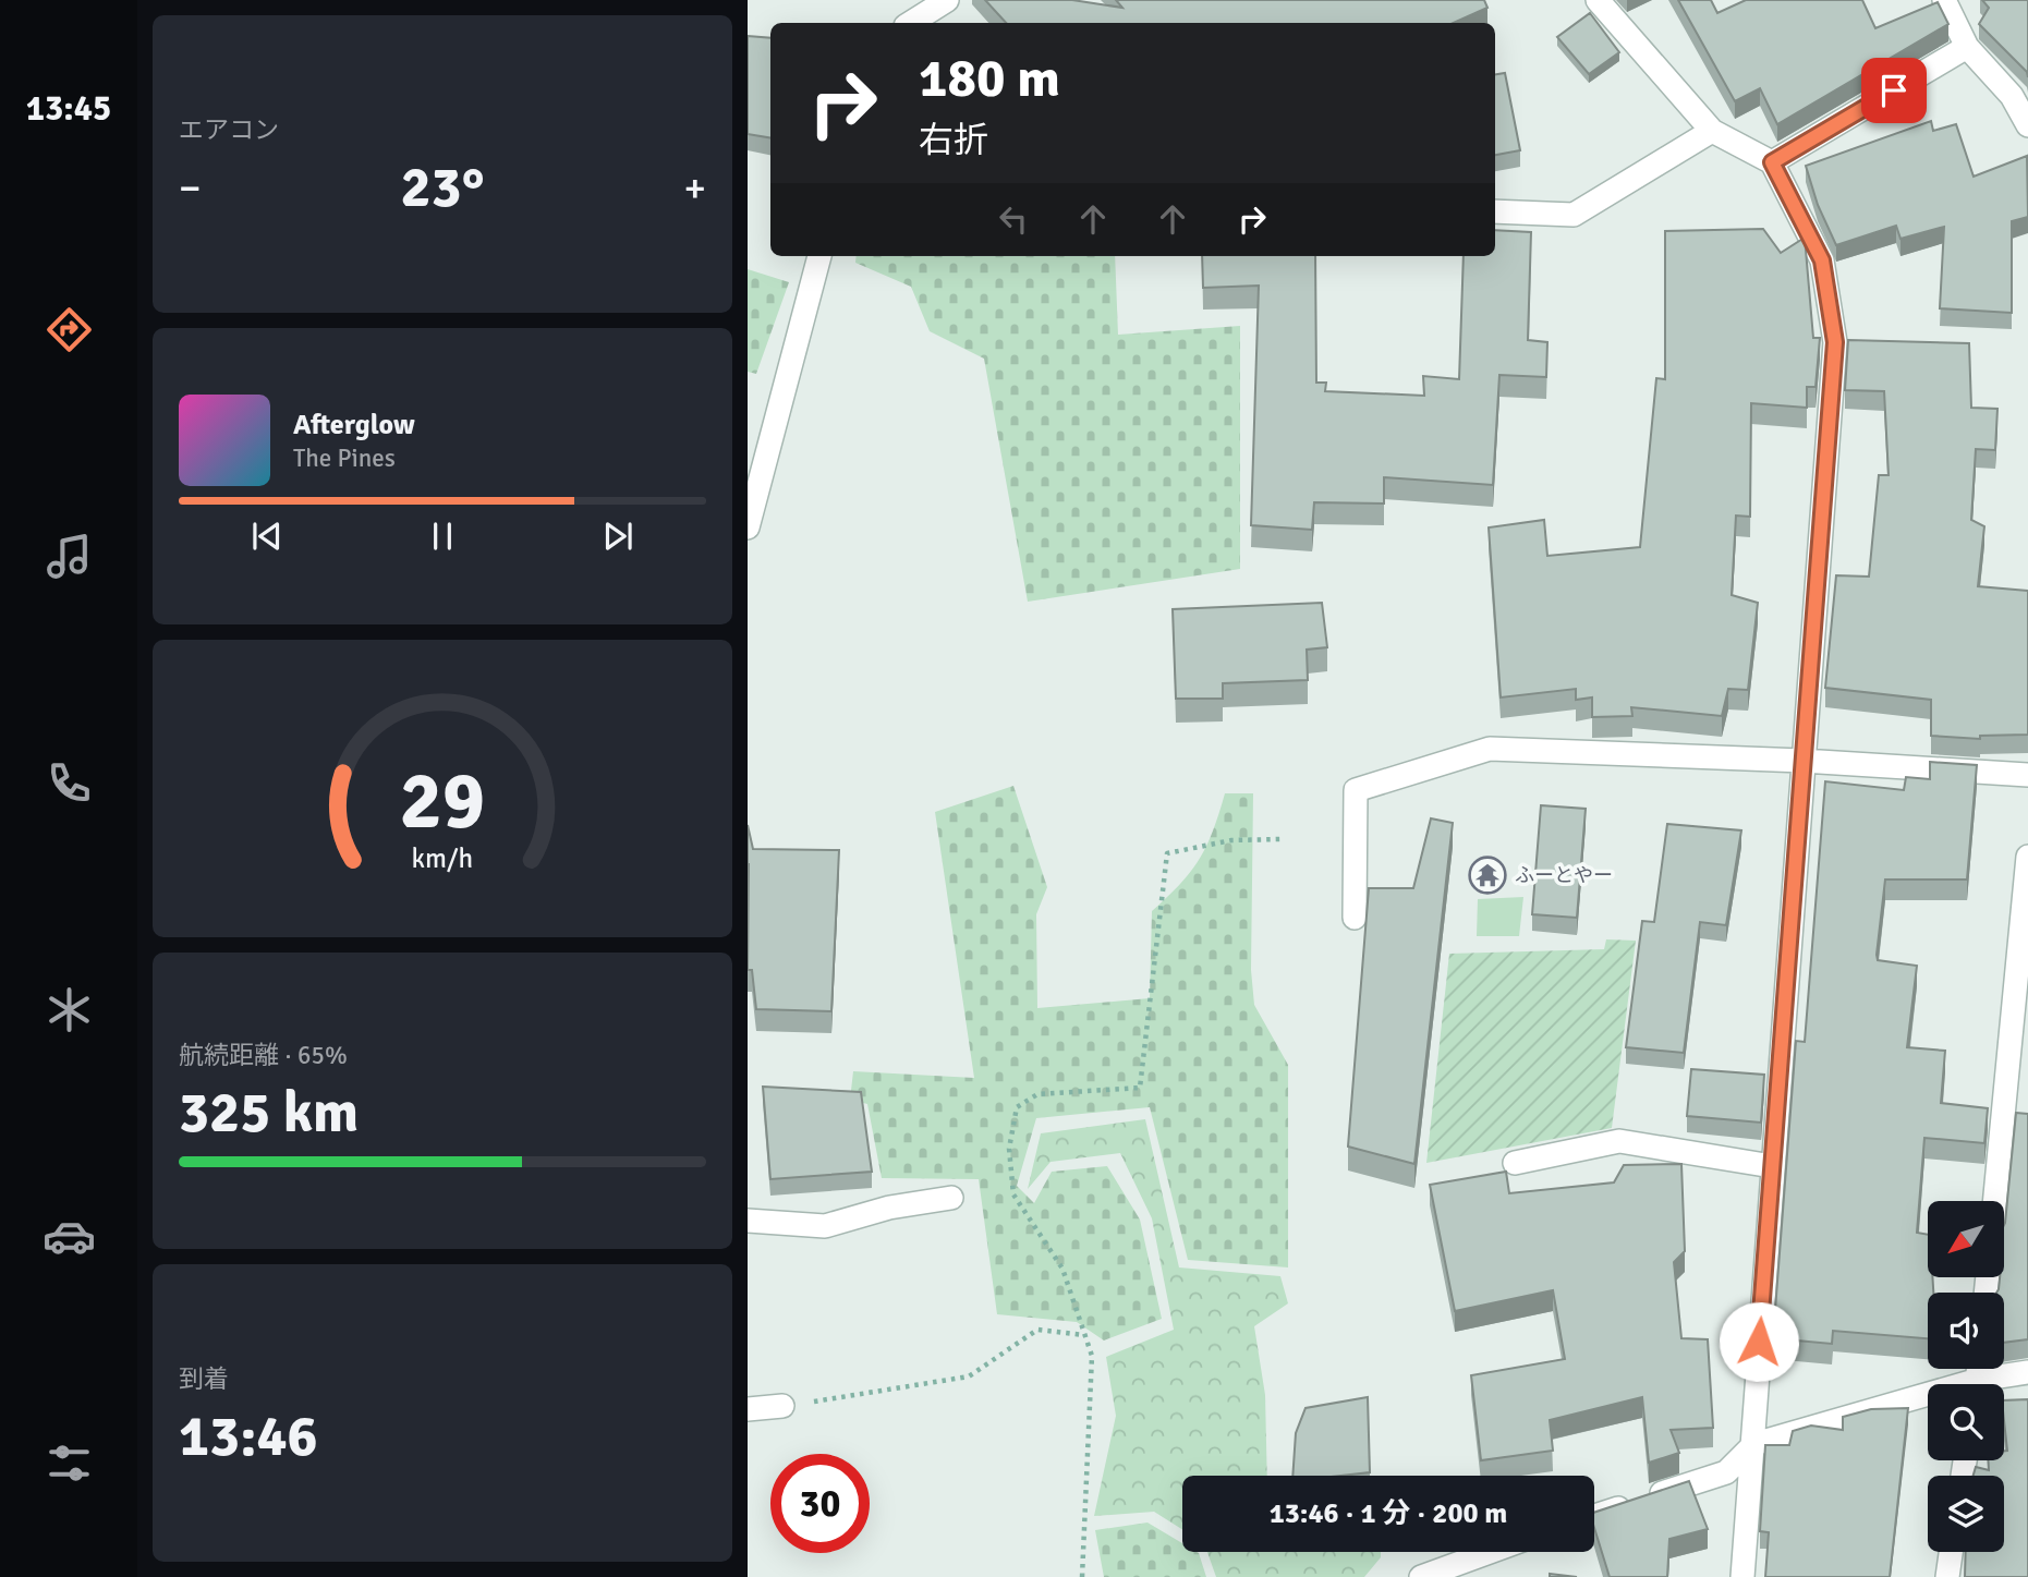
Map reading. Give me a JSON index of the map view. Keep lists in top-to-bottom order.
{
  "places": {
    "temple": ["ふーとやー"]
  },
  "north": "bottom left",
  "page": {
    "tabs": "13:45",
    "tile": [
      "エアコン",
      ["航続距離 · 65%", "325 km"],
      ["到着", "13:46"]
    ],
    "turn": ["180 m", "右折"],
    "heat": ["−", "23°", "+"],
    "song": ["Afterglow", "The Pines"],
    "limit": "30",
    "trip": "13:46 · 1 分 · 200 m",
    "gauge": ["29", "km/h"]
  }
}
